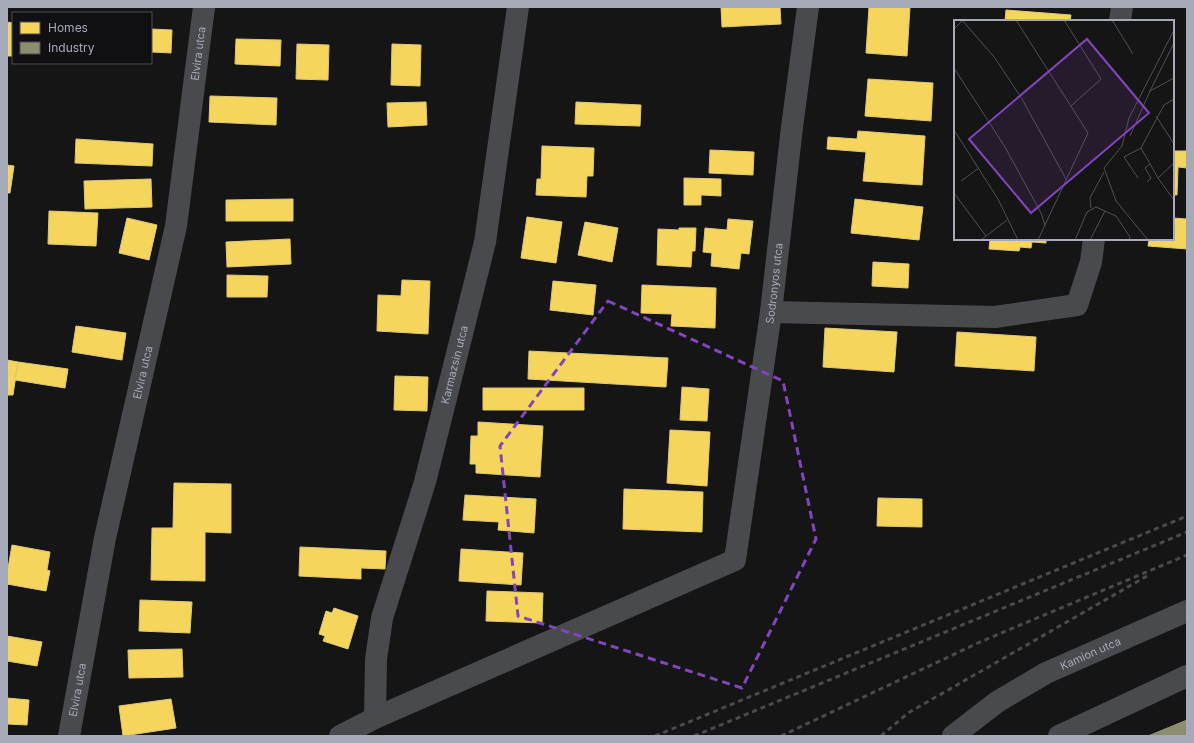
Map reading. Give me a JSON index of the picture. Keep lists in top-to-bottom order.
{
  "streets": {
    "street": [
      "Elvira utca",
      "Sodronyos utca",
      "Karmazsin utca",
      "Kamion utca"
    ]
  },
  "crossings": [
    ["Sodronyos utca", "Karmazsin utca"]
  ],
  "legend": ["Homes", "Industry"]
}
